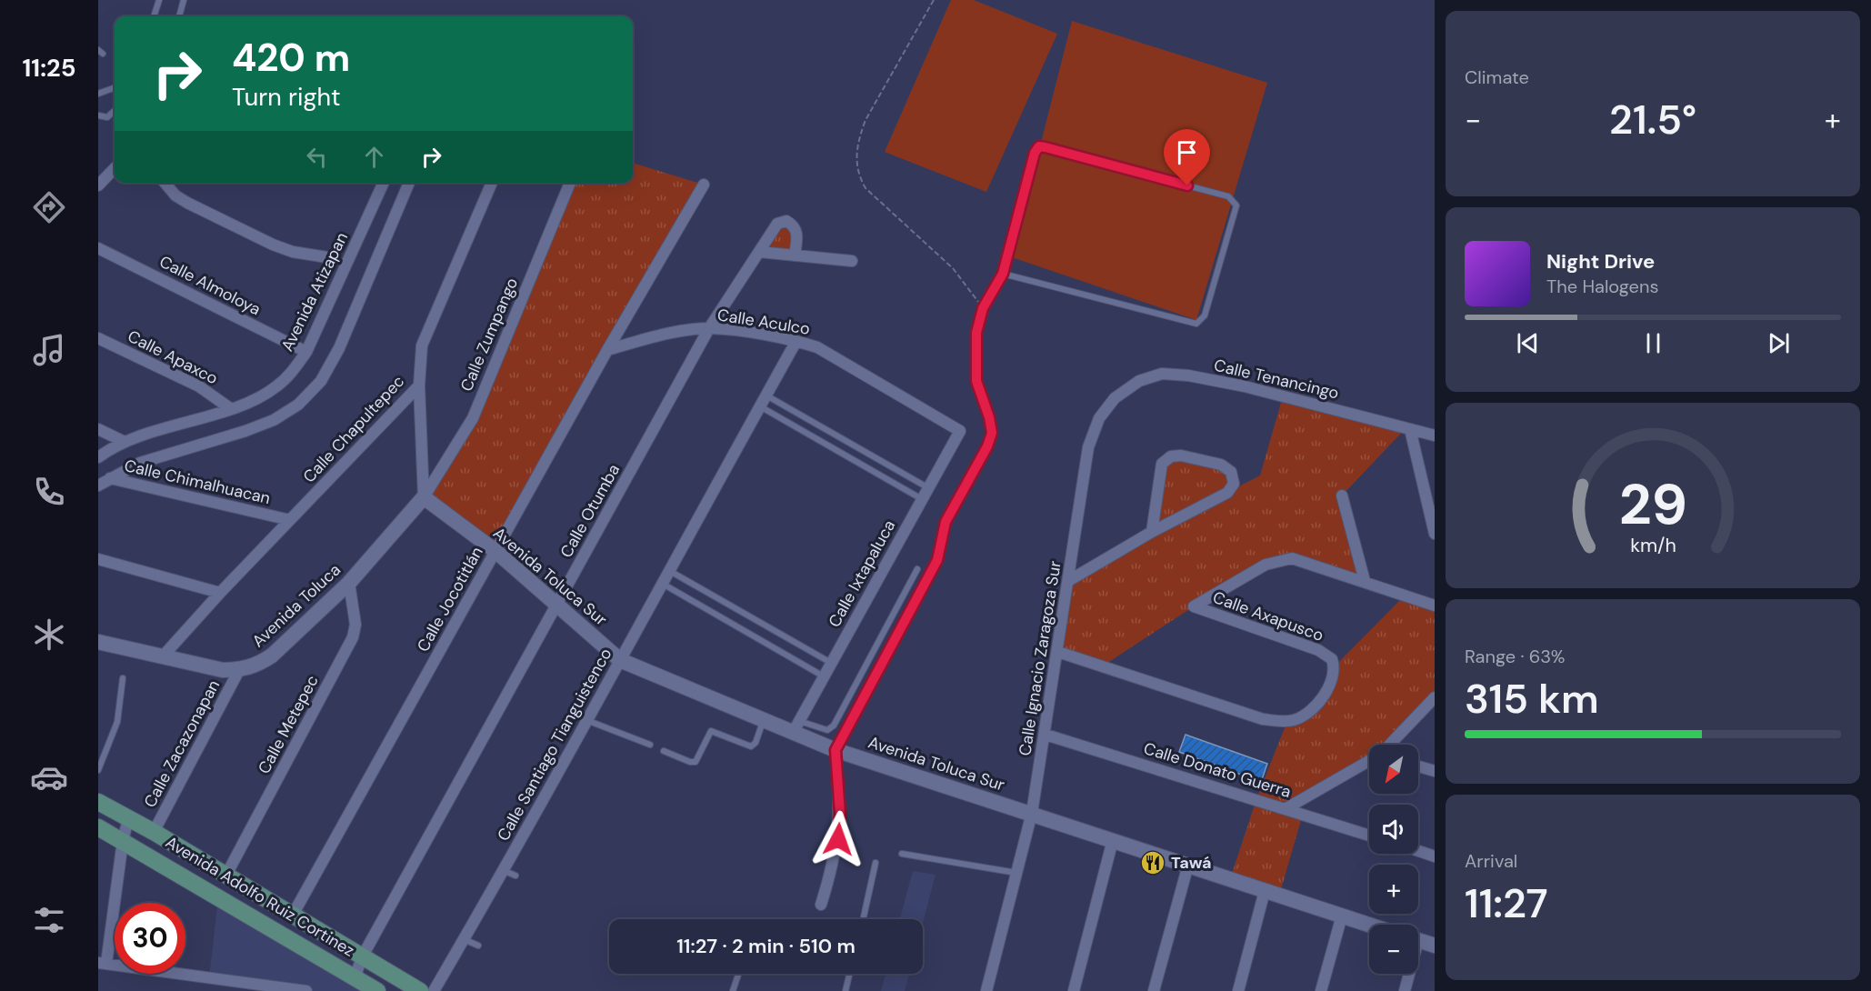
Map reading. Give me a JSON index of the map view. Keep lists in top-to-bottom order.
{
  "streets": {
    "main road": ["Avenida Adolfo Ruiz Cortinez"],
    "street": [
      "Calle Almoloya",
      "Avenida Atizapan",
      "Calle Aculco",
      "Calle Zumpango",
      "Calle Apaxco",
      "Calle Tenancingo",
      "Calle Chapultepec",
      "Calle Chimalhuacan",
      "Calle Otumba",
      "Calle Ixtapaluca",
      "Avenida Toluca Sur",
      "Calle Jocotitlán",
      "Avenida Toluca",
      "Calle Axapusco",
      "Calle Ignacio Zaragoza Sur",
      "Calle Metepec",
      "Calle Zacazonapan",
      "Calle Santiago Tianguistenco",
      "Calle Donato Guerra"
    ]
  },
  "crossings": [
    ["Calle Almoloya", "Avenida Atizapan"],
    ["Avenida Atizapan", "Calle Apaxco"],
    ["Calle Aculco", "Calle Otumba"],
    ["Calle Aculco", "Calle Ixtapaluca"],
    ["Calle Aculco", "Calle Jocotitlán"],
    ["Calle Aculco", "Calle Santiago Tianguistenco"],
    ["Calle Zumpango", "Avenida Toluca Sur"],
    ["Calle Zumpango", "Avenida Toluca"],
    ["Calle Tenancingo", "Calle Ignacio Zaragoza Sur"],
    ["Calle Chapultepec", "Calle Chimalhuacan"],
    ["Calle Chapultepec", "Avenida Toluca"],
    ["Calle Otumba", "Avenida Toluca Sur"],
    ["Calle Otumba", "Avenida Adolfo Ruiz Cortinez"],
    ["Calle Ixtapaluca", "Avenida Toluca Sur"],
    ["Avenida Toluca Sur", "Calle Jocotitlán"],
    ["Avenida Toluca Sur", "Avenida Toluca"],
    ["Avenida Toluca Sur", "Calle Ignacio Zaragoza Sur"],
    ["Avenida Toluca Sur", "Calle Santiago Tianguistenco"],
    ["Calle Jocotitlán", "Avenida Adolfo Ruiz Cortinez"],
    ["Avenida Toluca", "Calle Metepec"],
    ["Avenida Toluca", "Calle Zacazonapan"],
    ["Calle Axapusco", "Calle Ignacio Zaragoza Sur"],
    ["Calle Ignacio Zaragoza Sur", "Calle Donato Guerra"],
    ["Calle Metepec", "Avenida Adolfo Ruiz Cortinez"],
    ["Calle Zacazonapan", "Avenida Adolfo Ruiz Cortinez"]
  ],
  "places": {
    "restaurant": ["Tawá"]
  },
  "north": "bottom left",
  "page": {
    "tabs": "11:25",
    "tile": [
      "Climate",
      ["Range · 63%", "315 km"],
      ["Arrival", "11:27"]
    ],
    "turn": ["420 m", "Turn right"],
    "heat": ["−", "21.5°", "+"],
    "song": ["Night Drive", "The Halogens"],
    "map_buttons": ["+", "−"],
    "limit": "30",
    "trip": "11:27 · 2 min · 510 m",
    "gauge": ["29", "km/h"]
  }
}
